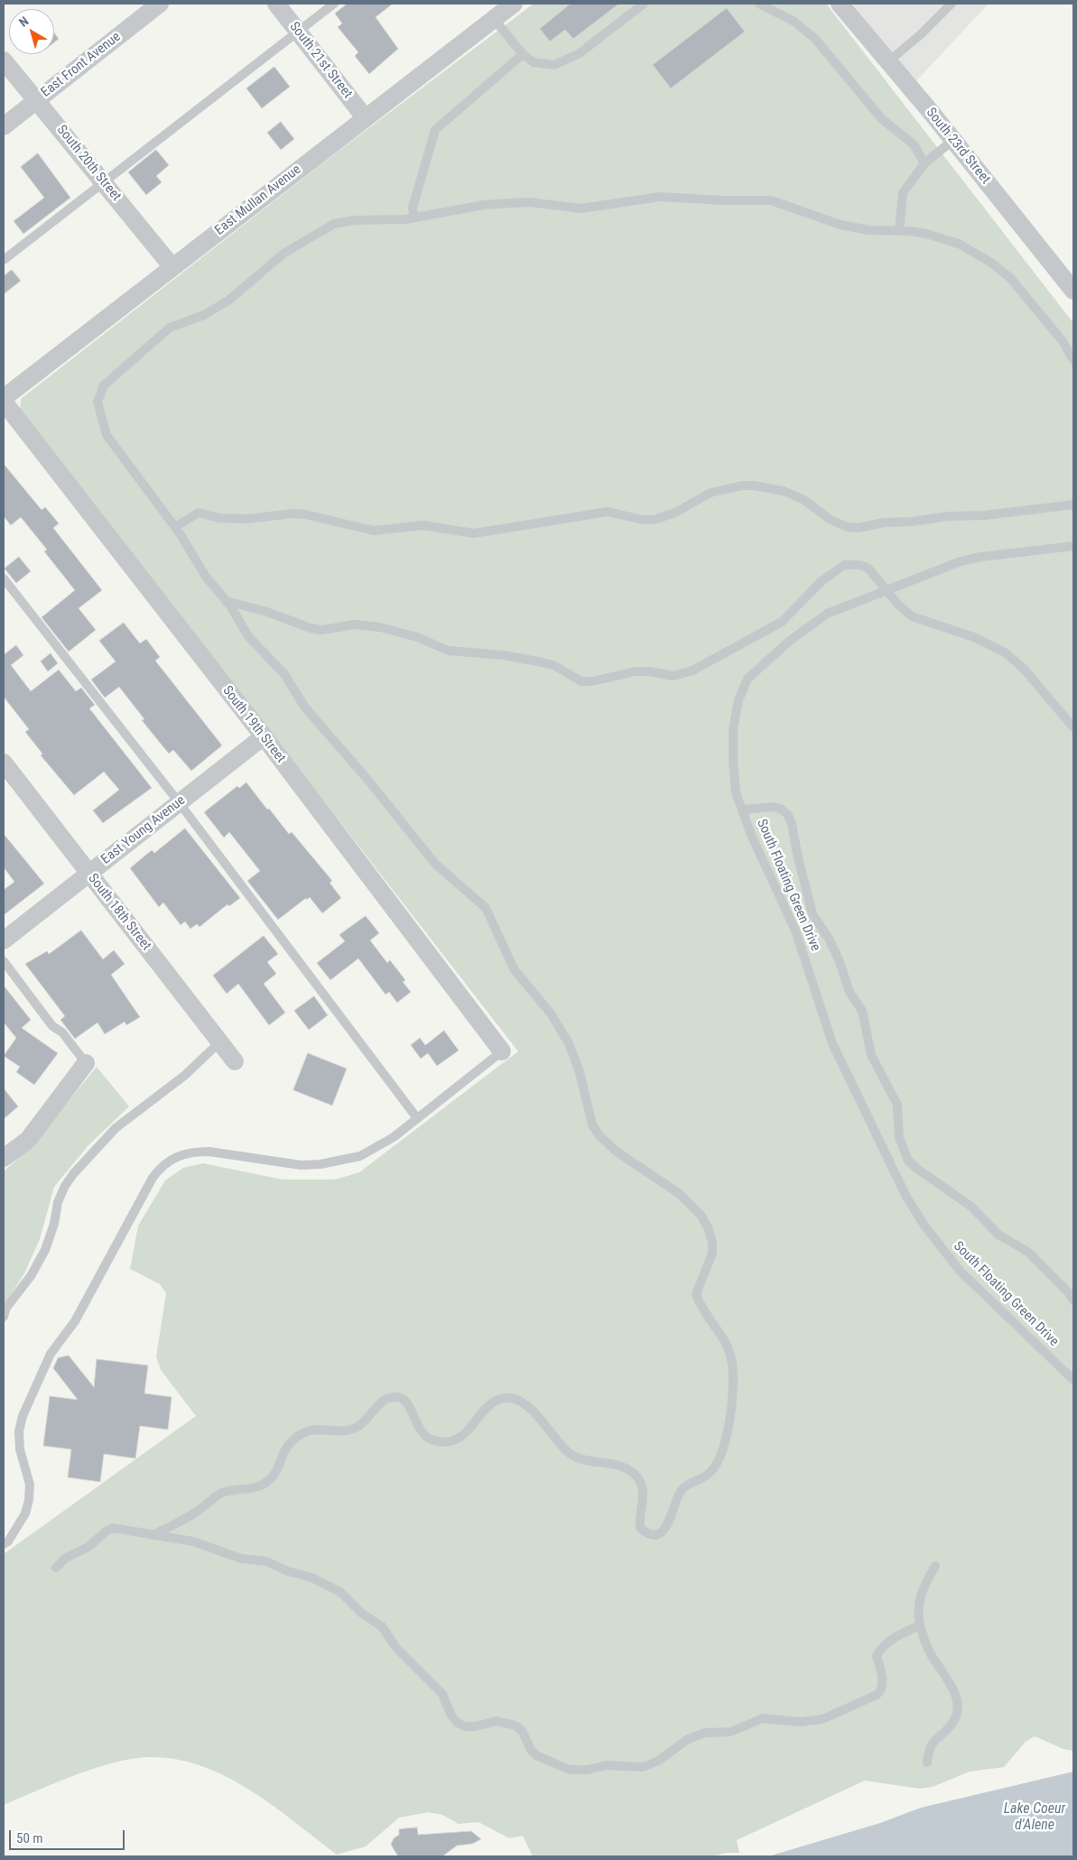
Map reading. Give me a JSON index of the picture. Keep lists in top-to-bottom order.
{
  "streets": {
    "street": [
      "South 21st Street",
      "East Front Avenue",
      "South 23rd Street",
      "South 20th Street",
      "East Mullan Avenue",
      "South 19th Street",
      "East Young Avenue",
      "South 18th Street"
    ],
    "lane": ["South Floating Green Drive"]
  },
  "crossings": [
    ["South 21st Street", "East Mullan Avenue"],
    ["East Front Avenue", "South 20th Street"],
    ["South 20th Street", "East Mullan Avenue"],
    ["East Mullan Avenue", "South 19th Street"],
    ["South 19th Street", "East Young Avenue"],
    ["East Young Avenue", "South 18th Street"]
  ],
  "water": ["Lake Coeur d'Alene"],
  "scale_bar": "50 m",
  "north": "top left"
}
